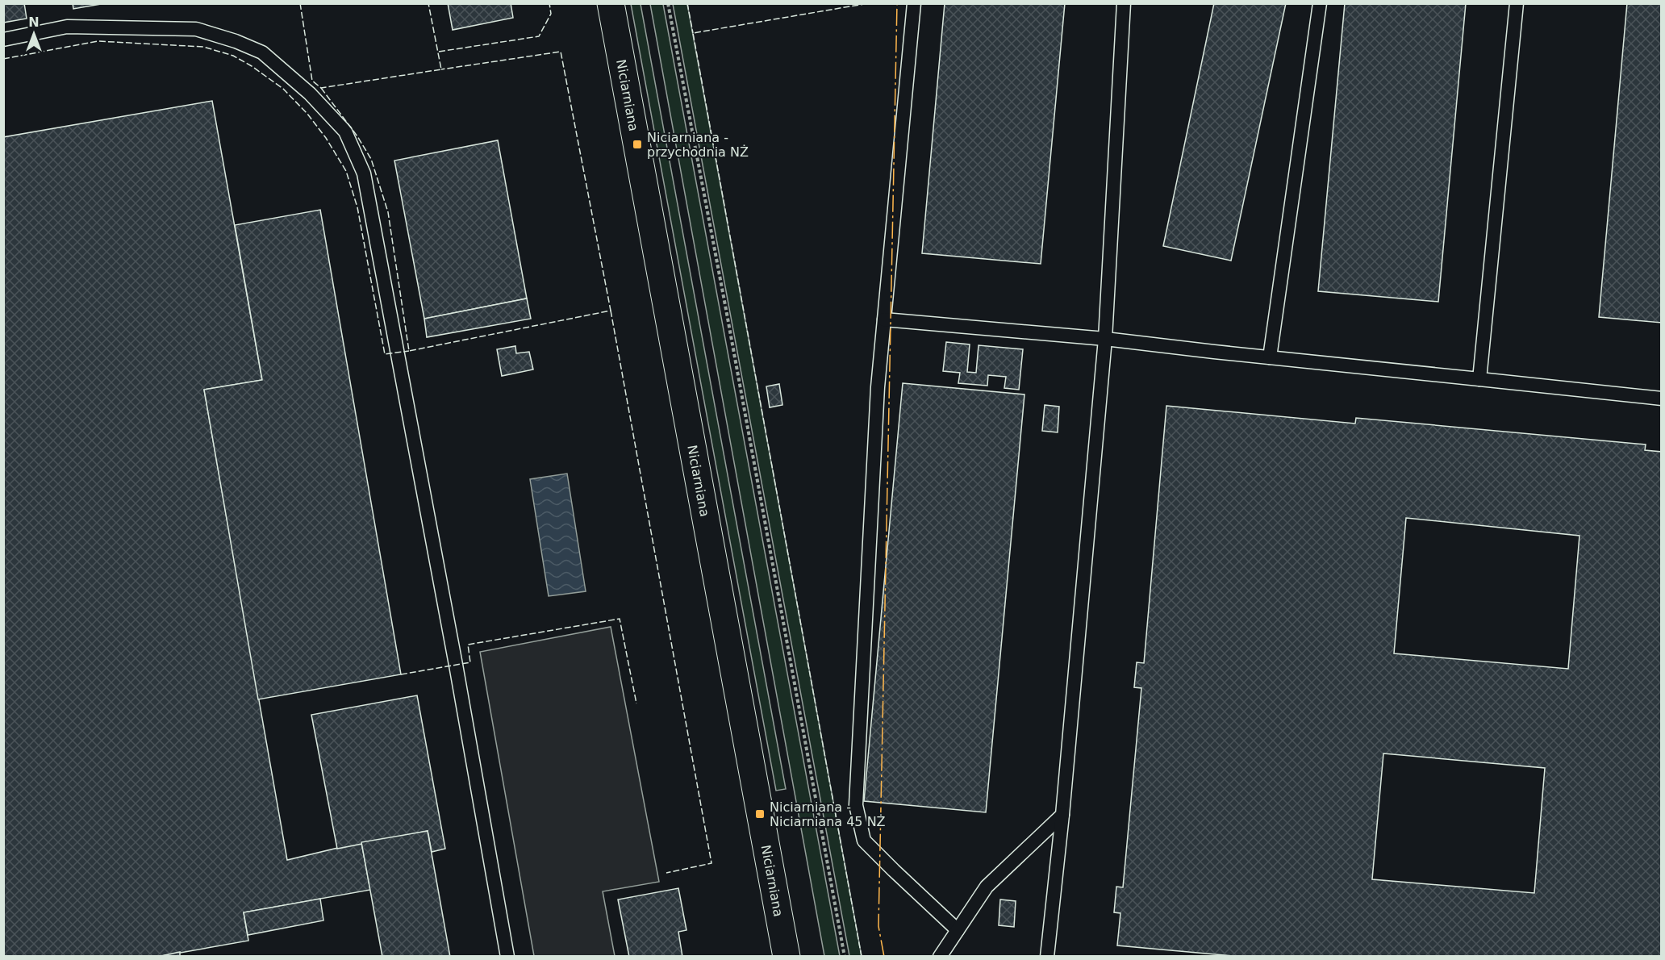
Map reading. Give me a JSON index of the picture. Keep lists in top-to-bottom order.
{
  "streets": {
    "street": ["Niciarniana"]
  },
  "places": {
    "transit": ["Niciarniana - przychodnia NŻ", "Niciarniana - Niciarniana 45 NŻ"]
  },
  "north": "top"
}
